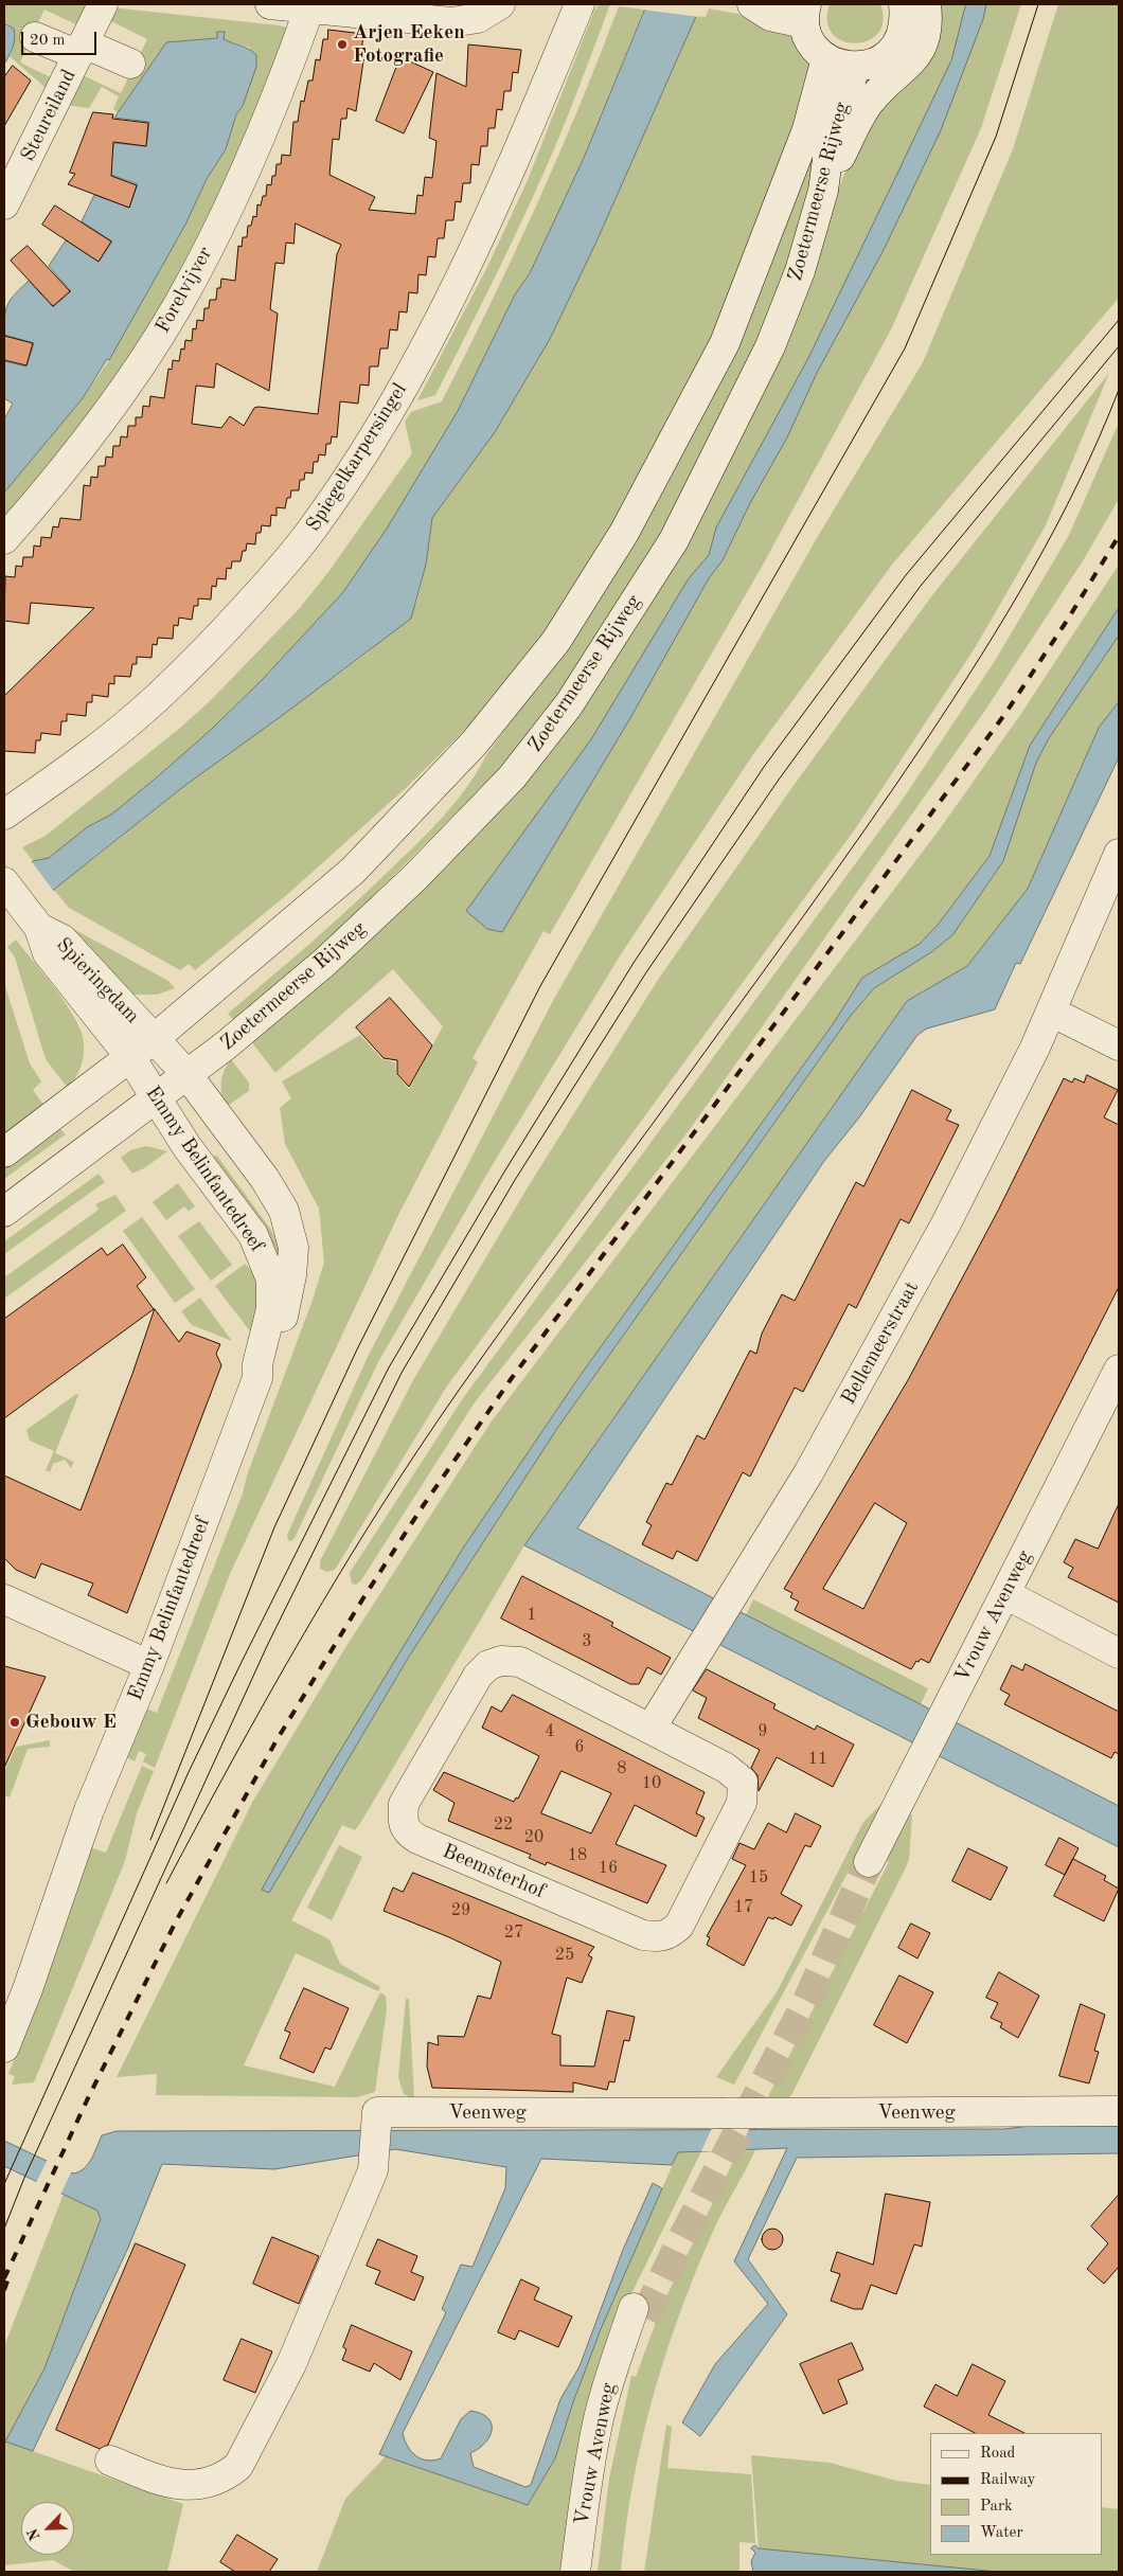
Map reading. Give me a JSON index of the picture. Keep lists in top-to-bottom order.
{
  "streets": {
    "street": [
      "Steureiland",
      "Zoetermeerse Rijweg",
      "Forelvijver",
      "Spiegelkarpersingel",
      "Spieringdam",
      "Emmy Belinfantedreef",
      "Bellemeerstraat",
      "Vrouw Avenweg",
      "Beemsterhof",
      "Veenweg"
    ]
  },
  "crossings": [
    ["Zoetermeerse Rijweg", "Spieringdam"],
    ["Zoetermeerse Rijweg", "Emmy Belinfantedreef"],
    ["Spieringdam", "Emmy Belinfantedreef"],
    ["Bellemeerstraat", "Beemsterhof"]
  ],
  "places": ["Arjen Eeken Fotografie", "Gebouw E"],
  "house_numbers": [
    "1",
    "3",
    "4",
    "9",
    "6",
    "11",
    "8",
    "10",
    "22",
    "20",
    "18",
    "16",
    "15",
    "17",
    "29",
    "27",
    "25"
  ],
  "legend": [
    "Road",
    "Railway",
    "Park",
    "Water"
  ],
  "scale_bar": "20 m",
  "north": "bottom left"
}
